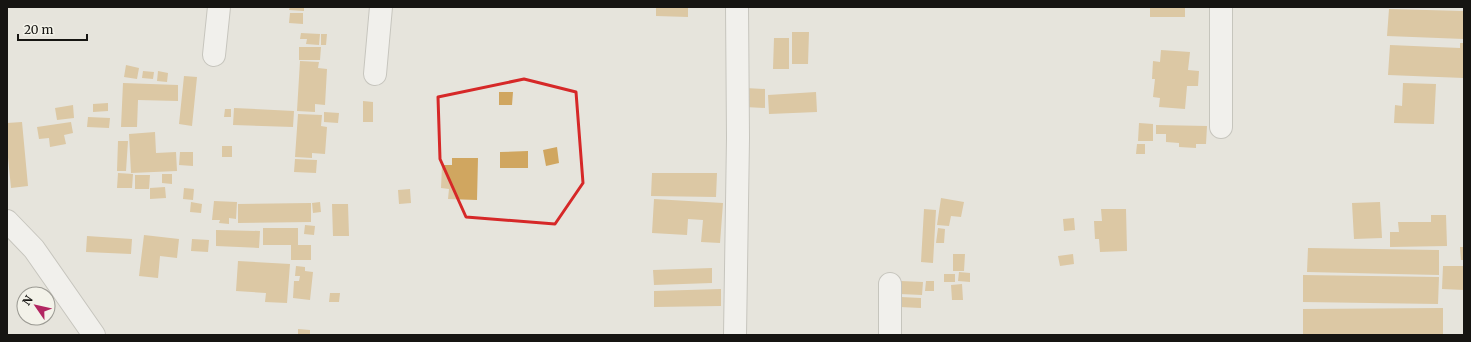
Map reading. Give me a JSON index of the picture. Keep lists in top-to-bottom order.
{
  "scale_bar": "20 m",
  "north": "top left"
}
